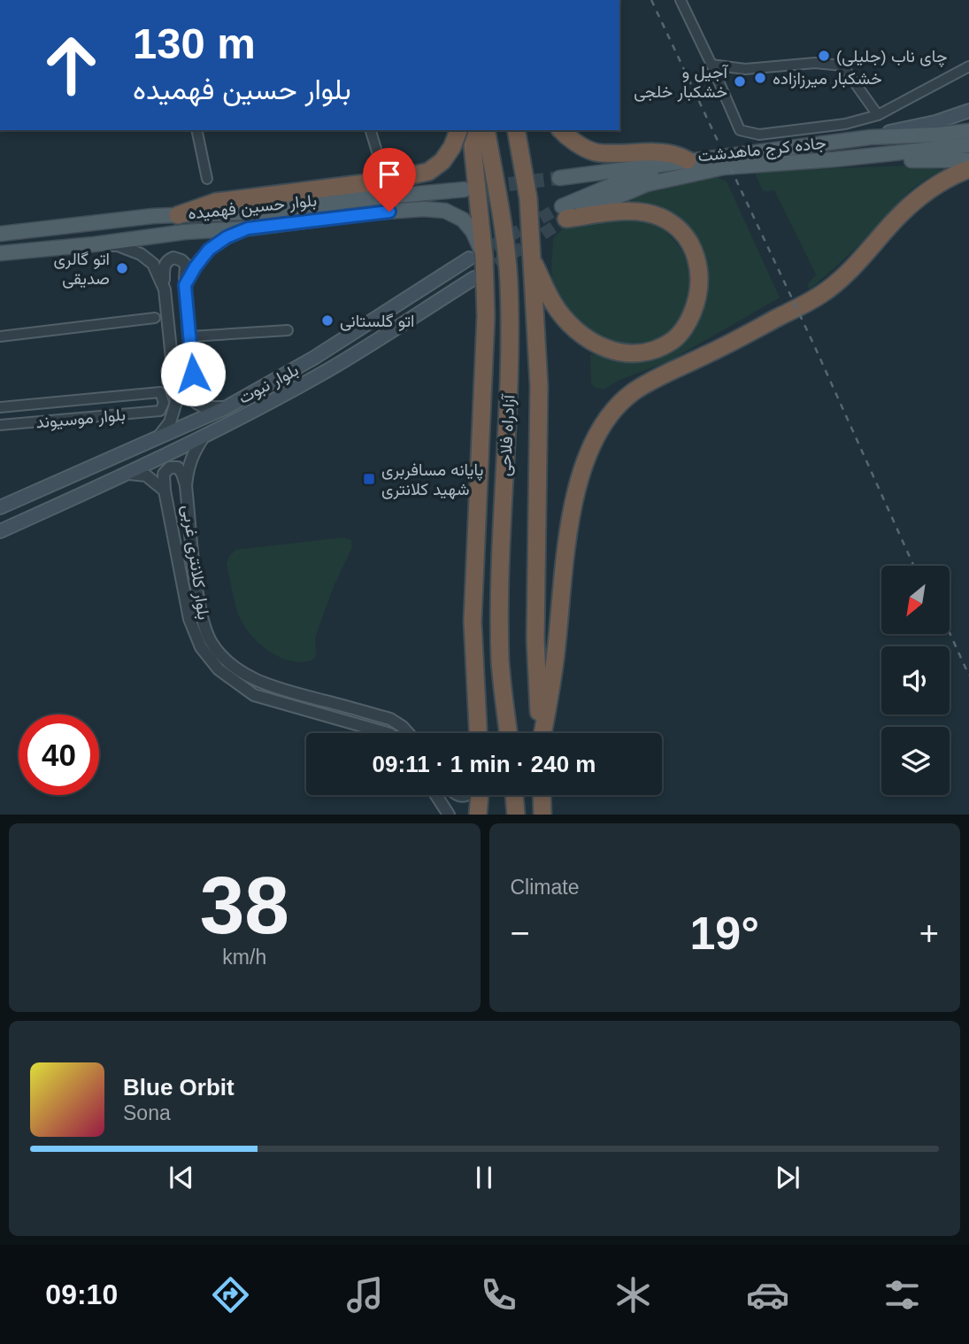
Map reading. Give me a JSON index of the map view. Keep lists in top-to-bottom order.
{
  "streets": {
    "highway": ["آزادراه فلاحی"],
    "main road": ["جاده کرج ماهدشت", "بلوار حسین فهمیده", "بلوار نبوت"],
    "street": ["بلوار موسیوند", "بلوار کلانتری غربی"]
  },
  "crossings": [
    ["بلوار حسین فهمیده", "بلوار نبوت"],
    ["بلوار نبوت", "بلوار کلانتری غربی"]
  ],
  "places": {
    "other": [
      "چای ناب (جلیلی)",
      "خشکبار میرزازاده",
      "آجیل و خشکبار خلجی",
      "اتو گالری صدیقی",
      "اتو گلستانی"
    ],
    "transit": ["پایانه مسافربری شهید کلانتری"]
  },
  "north": "bottom left",
  "page": {
    "turn": ["130 m", "بلوار حسین فهمیده"],
    "limit": "40",
    "trip": "09:11 · 1 min · 240 m",
    "tile": [
      ["38", "km/h"],
      "Climate"
    ],
    "heat": ["−", "19°", "+"],
    "song": ["Blue Orbit", "Sona"],
    "tabs": "09:10"
  }
}
